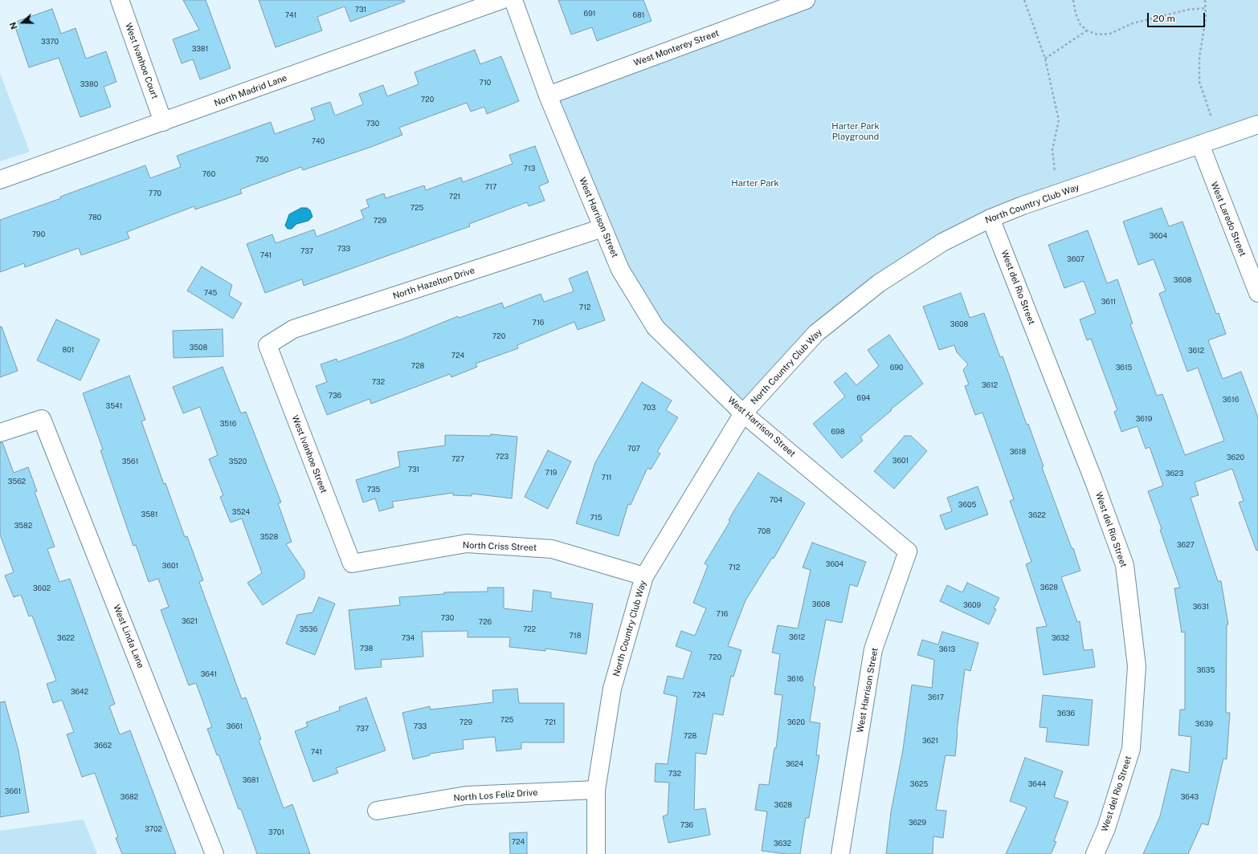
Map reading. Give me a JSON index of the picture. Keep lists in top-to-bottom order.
{
  "streets": {
    "street": [
      "West Monterey Street",
      "West Ivanhoe Court",
      "North Madrid Lane",
      "North Country Club Way",
      "West Harrison Street",
      "West Laredo Street",
      "North Hazelton Drive",
      "West del Rio Street",
      "West Ivanhoe Street",
      "North Criss Street",
      "West Linda Lane",
      "North Los Feliz Drive"
    ]
  },
  "crossings": [
    ["West Monterey Street", "West Harrison Street"],
    ["West Ivanhoe Court", "North Madrid Lane"],
    ["North Country Club Way", "West Harrison Street"],
    ["North Country Club Way", "West Laredo Street"],
    ["North Country Club Way", "West del Rio Street"],
    ["North Country Club Way", "North Criss Street"],
    ["North Country Club Way", "North Los Feliz Drive"],
    ["West Harrison Street", "North Hazelton Drive"],
    ["North Hazelton Drive", "West Ivanhoe Street"],
    ["West Ivanhoe Street", "North Criss Street"]
  ],
  "parks": ["Harter Park Playground", "Harter Park"],
  "house_numbers": [
    "731",
    "691",
    "741",
    "681",
    "3370",
    "3381",
    "710",
    "3380",
    "720",
    "730",
    "740",
    "750",
    "713",
    "760",
    "717",
    "770",
    "721",
    "725",
    "780",
    "729",
    "790",
    "3604",
    "733",
    "737",
    "741",
    "3607",
    "3608",
    "745",
    "3611",
    "712",
    "716",
    "3608",
    "720",
    "3508",
    "801",
    "3612",
    "724",
    "728",
    "690",
    "3615",
    "732",
    "3612",
    "736",
    "694",
    "3616",
    "3541",
    "703",
    "3619",
    "3516",
    "698",
    "707",
    "3618",
    "723",
    "3620",
    "727",
    "3601",
    "3561",
    "3520",
    "731",
    "719",
    "3623",
    "711",
    "3562",
    "735",
    "704",
    "3605",
    "3524",
    "3581",
    "3622",
    "715",
    "3582",
    "708",
    "3528",
    "3627",
    "3604",
    "3601",
    "712",
    "3628",
    "3602",
    "3608",
    "3609",
    "3631",
    "716",
    "730",
    "3621",
    "726",
    "3536",
    "722",
    "718",
    "3612",
    "3622",
    "734",
    "3632",
    "738",
    "3613",
    "720",
    "3635",
    "3641",
    "3616",
    "3642",
    "724",
    "3617",
    "3636",
    "725",
    "729",
    "721",
    "3620",
    "3639",
    "3661",
    "733",
    "737",
    "728",
    "3621",
    "3662",
    "741",
    "3624",
    "732",
    "3681",
    "3625",
    "3644",
    "3661",
    "3682",
    "3643",
    "3628",
    "3629",
    "736",
    "3702",
    "3701",
    "724",
    "3632"
  ],
  "scale_bar": "20 m",
  "north": "left"
}
